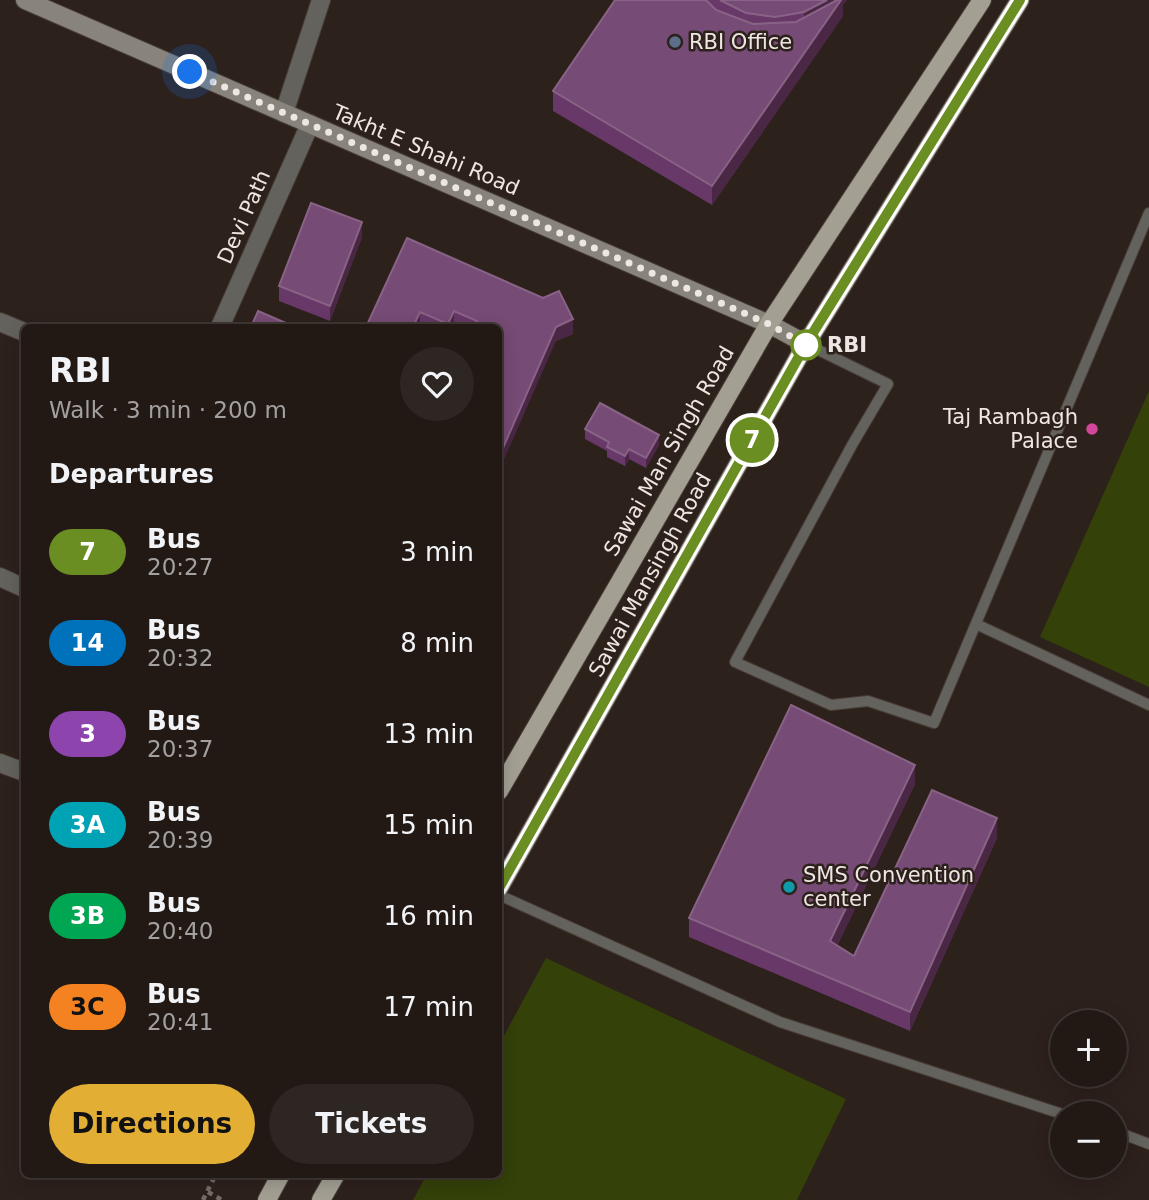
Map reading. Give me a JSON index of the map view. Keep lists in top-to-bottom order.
{
  "streets": {
    "main road": ["Sawai Man Singh Road", "Sawai Mansingh Road"],
    "street": ["Takht E Shahi Road", "Devi Path"]
  },
  "crossings": [
    ["Takht E Shahi Road", "Devi Path"],
    ["Takht E Shahi Road", "Sawai Man Singh Road"],
    ["Takht E Shahi Road", "Sawai Mansingh Road"]
  ],
  "places": [
    "RBI Office",
    "RBI",
    "Taj Rambagh Palace",
    "SMS Convention center"
  ],
  "lines": ["bus line 7"],
  "page": {
    "on_map": "7",
    "heading": [
      ["RBI", "Walk · 3 min · 200 m"],
      "Departures"
    ],
    "list": [
      {
        "mark": "7",
        "name": "Bus",
        "note": "20:27",
        "value": "3 min"
      },
      {
        "mark": "14",
        "name": "Bus",
        "note": "20:32",
        "value": "8 min"
      },
      {
        "mark": "3",
        "name": "Bus",
        "note": "20:37",
        "value": "13 min"
      },
      {
        "mark": "3A",
        "name": "Bus",
        "note": "20:39",
        "value": "15 min"
      },
      {
        "mark": "3B",
        "name": "Bus",
        "note": "20:40",
        "value": "16 min"
      },
      {
        "mark": "3C",
        "name": "Bus",
        "note": "20:41",
        "value": "17 min"
      }
    ],
    "map_buttons": ["+", "−"],
    "buttons": ["Directions", "Tickets"]
  }
}
